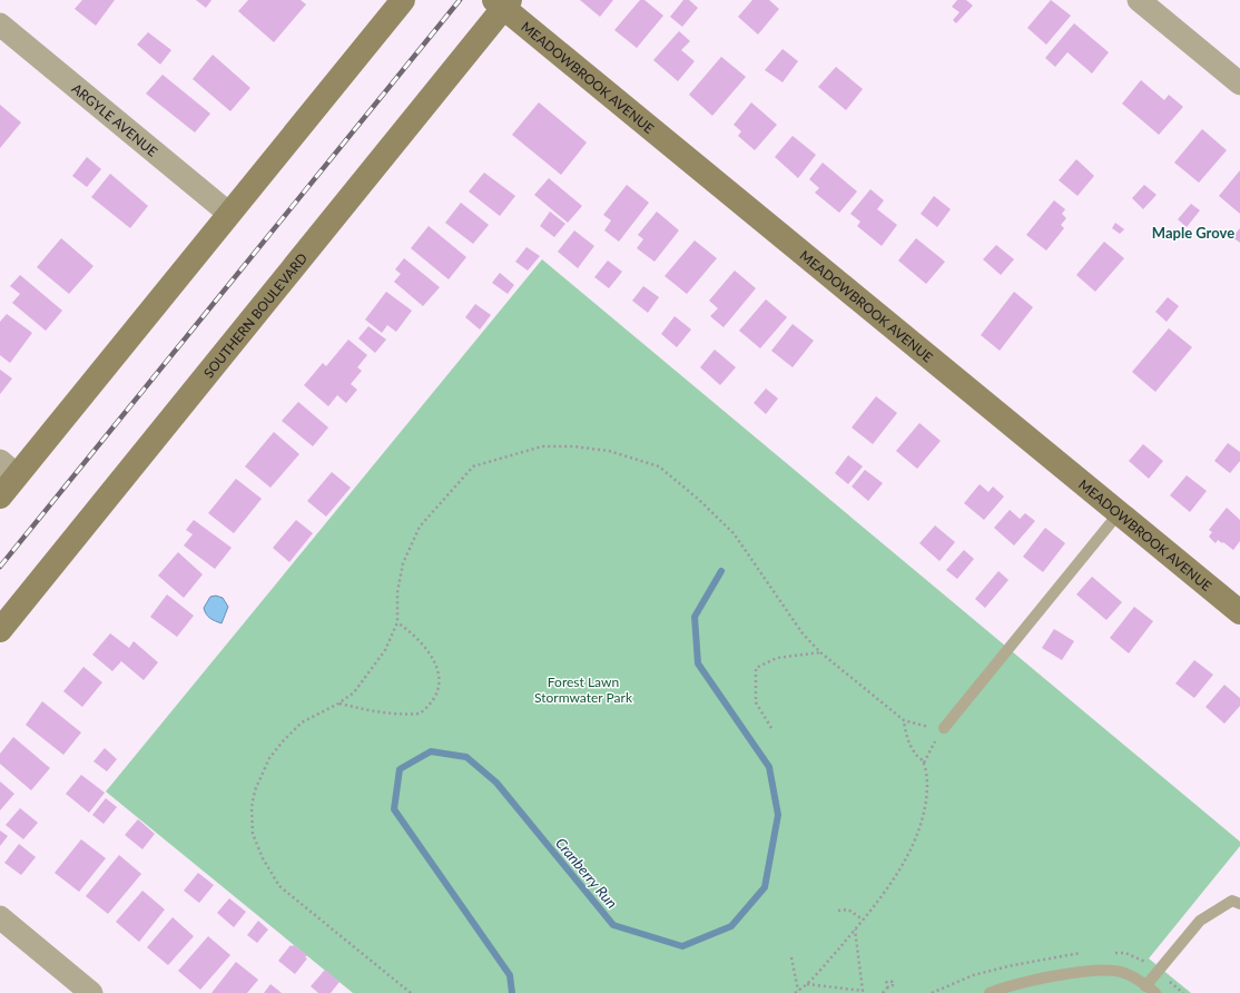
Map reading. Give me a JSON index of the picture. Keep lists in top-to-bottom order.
{
  "streets": {
    "street": ["MEADOWBROOK AVENUE", "ARGYLE AVENUE", "SOUTHERN BOULEVARD"]
  },
  "crossings": [
    ["MEADOWBROOK AVENUE", "SOUTHERN BOULEVARD"]
  ],
  "districts": ["Maple Grove"],
  "water": ["Cranberry Run"],
  "parks": ["Forest Lawn Stormwater Park"]
}
